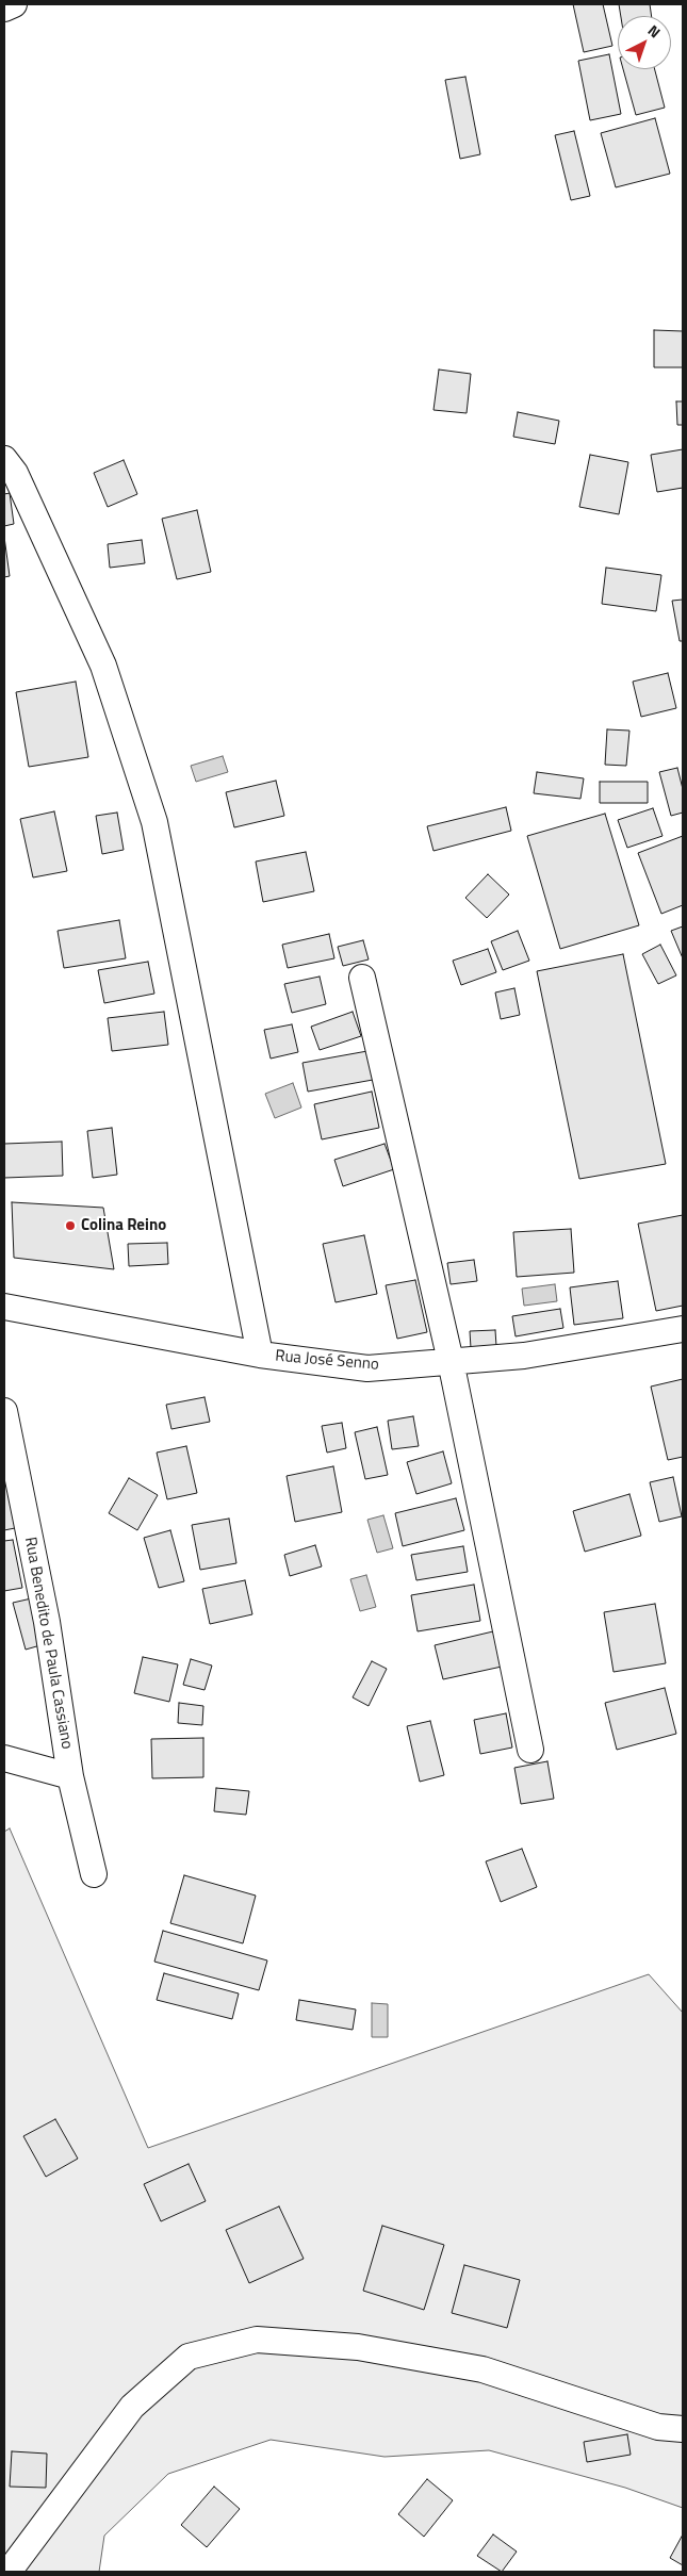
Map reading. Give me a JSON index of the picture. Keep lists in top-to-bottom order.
{
  "streets": {
    "street": ["Rua José Senno", "Rua Benedito de Paula Cassiano"]
  },
  "places": ["Colina Reino"],
  "north": "top right"
}
